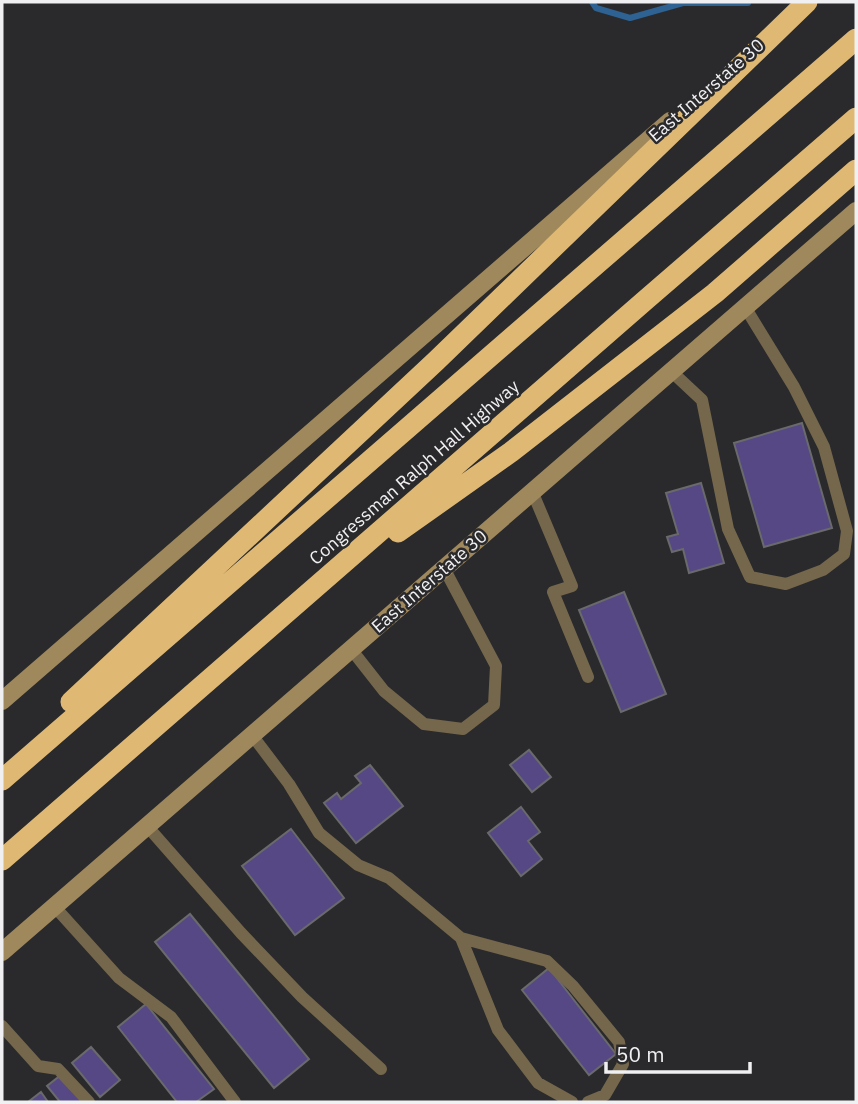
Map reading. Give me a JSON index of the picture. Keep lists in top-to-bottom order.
{
  "streets": {
    "highway": ["Congressman Ralph Hall Highway"],
    "main road": ["East Interstate 30"]
  },
  "scale_bar": "50 m"
}
